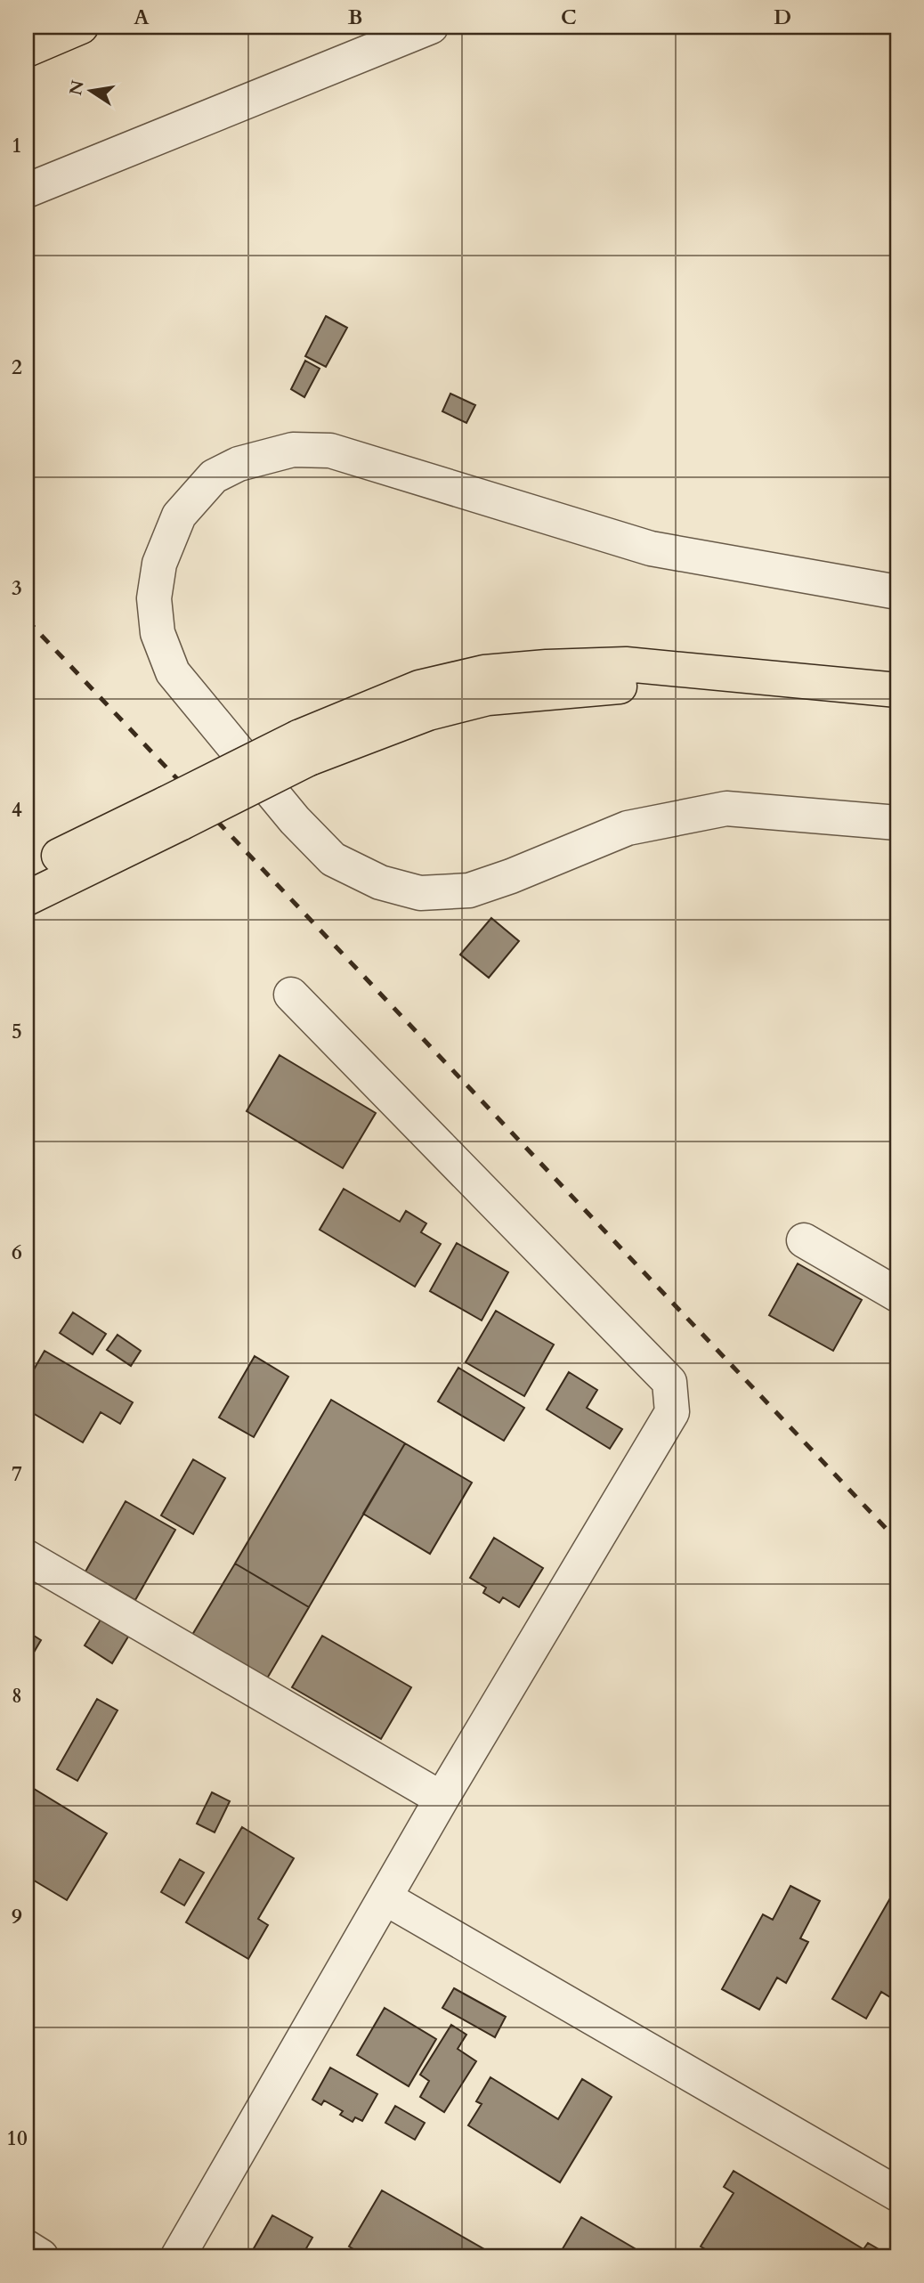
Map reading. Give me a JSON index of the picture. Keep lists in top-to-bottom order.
{
  "north": "left",
  "grid": {
    "columns": [
      "A",
      "B",
      "C",
      "D"
    ],
    "rows": [
      "1",
      "2",
      "3",
      "4",
      "5",
      "6",
      "7",
      "8",
      "9",
      "10"
    ]
  }
}
